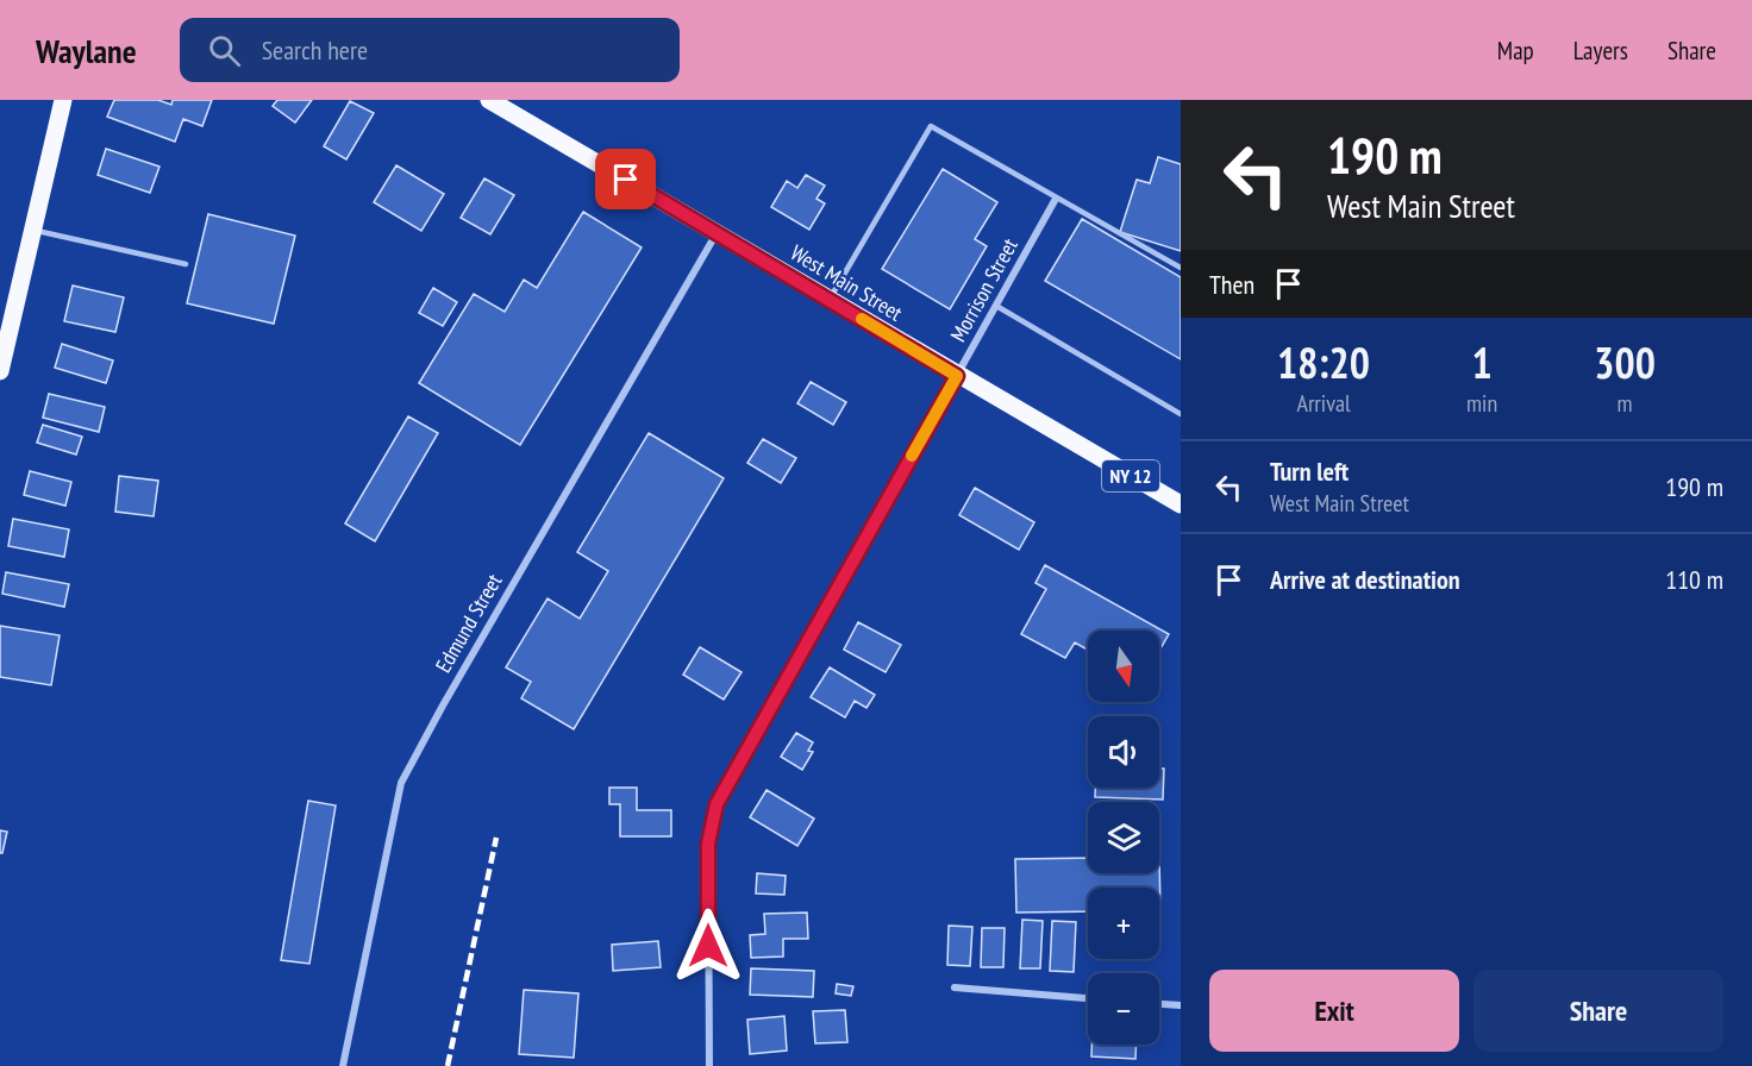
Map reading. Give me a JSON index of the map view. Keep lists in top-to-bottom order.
{
  "streets": {
    "main road": ["West Main Street", "NY 12"],
    "street": ["Morrison Street", "Edmund Street"]
  },
  "crossings": [
    ["West Main Street", "Morrison Street"],
    ["West Main Street", "Edmund Street"]
  ],
  "north": "bottom",
  "page": {
    "header": "Waylane",
    "search": "Search here",
    "nav": ["Map", "Layers", "Share"],
    "turn": ["190 m", "West Main Street"],
    "then": "Then",
    "eta": [
      "18:20",
      "Arrival",
      "1",
      "min",
      "300",
      "m"
    ],
    "list": [
      {
        "name": "Turn left",
        "note": "West Main Street",
        "value": "190 m"
      },
      {
        "name": "Arrive at destination",
        "value": "110 m"
      }
    ],
    "map_buttons": ["+", "−"],
    "buttons": ["Exit", "Share"]
  }
}
